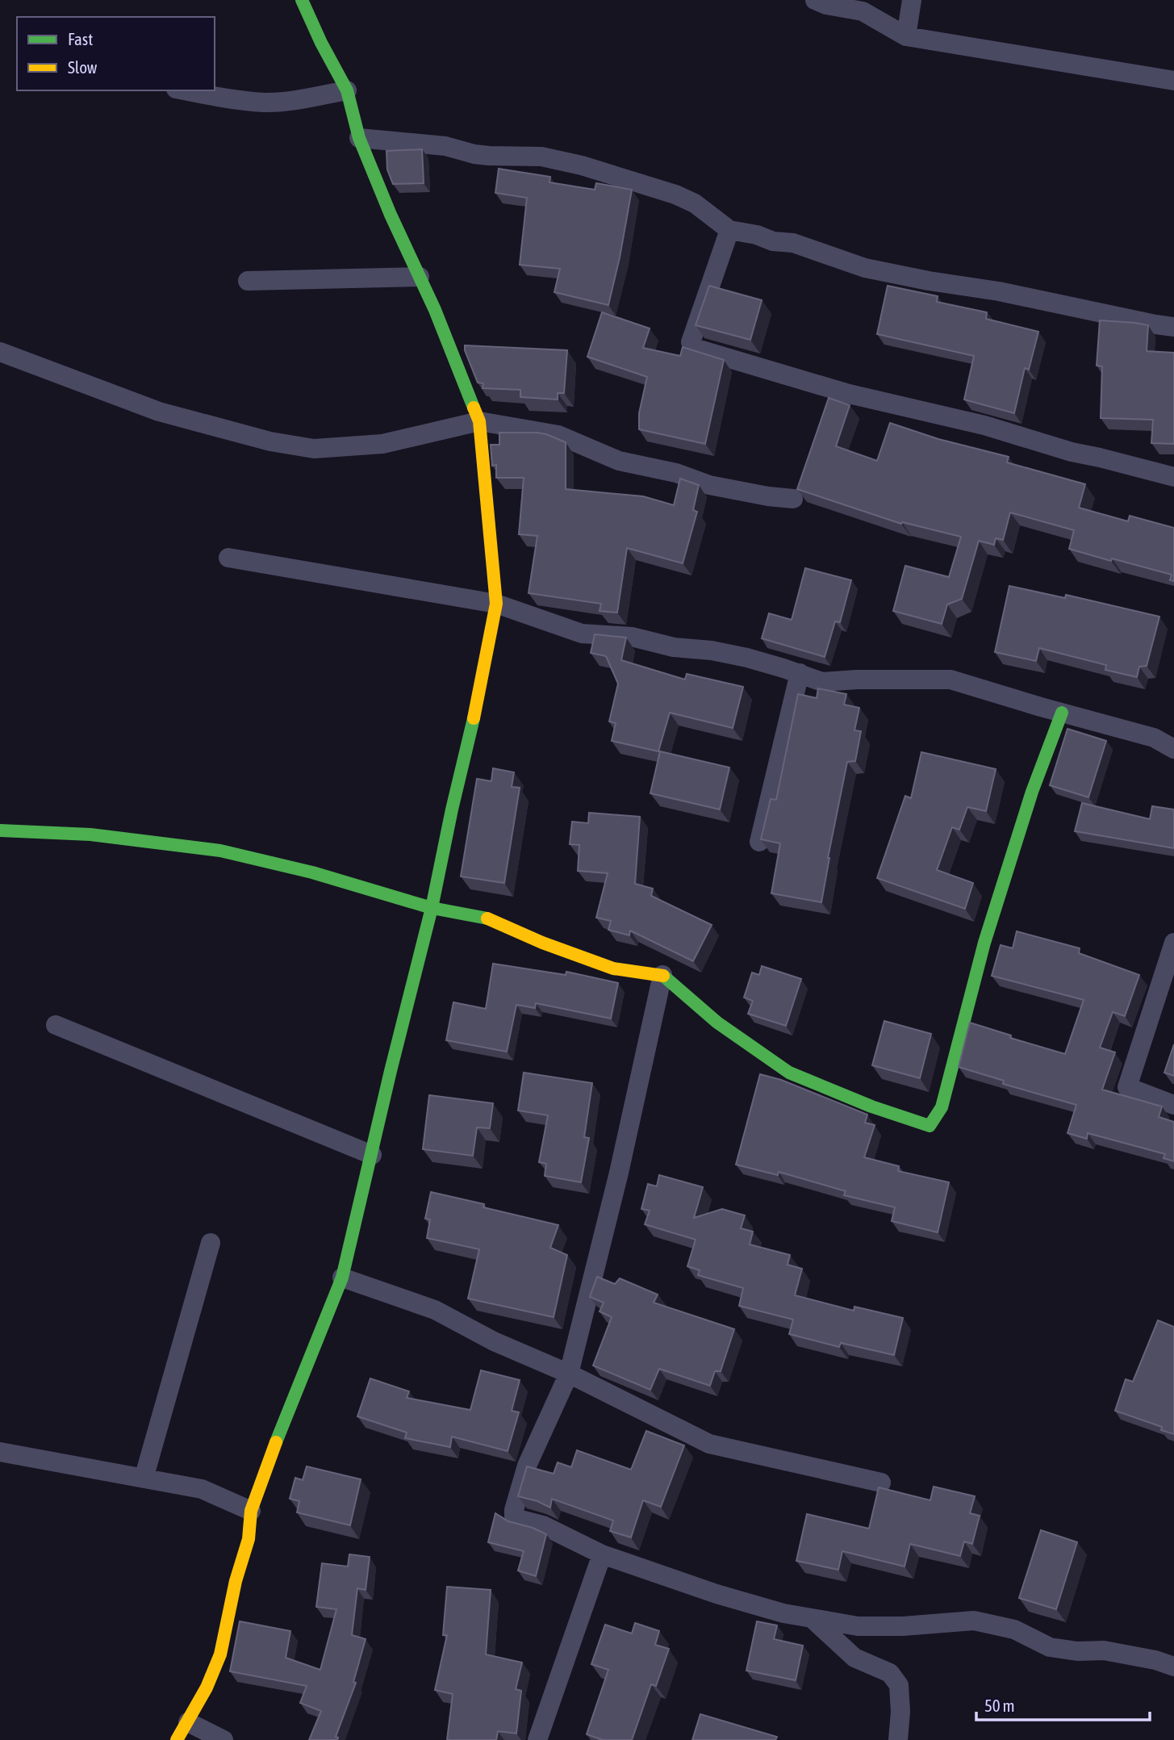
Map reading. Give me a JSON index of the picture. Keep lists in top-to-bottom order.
{
  "legend": ["Fast", "Slow"],
  "scale_bar": "50 m"
}
